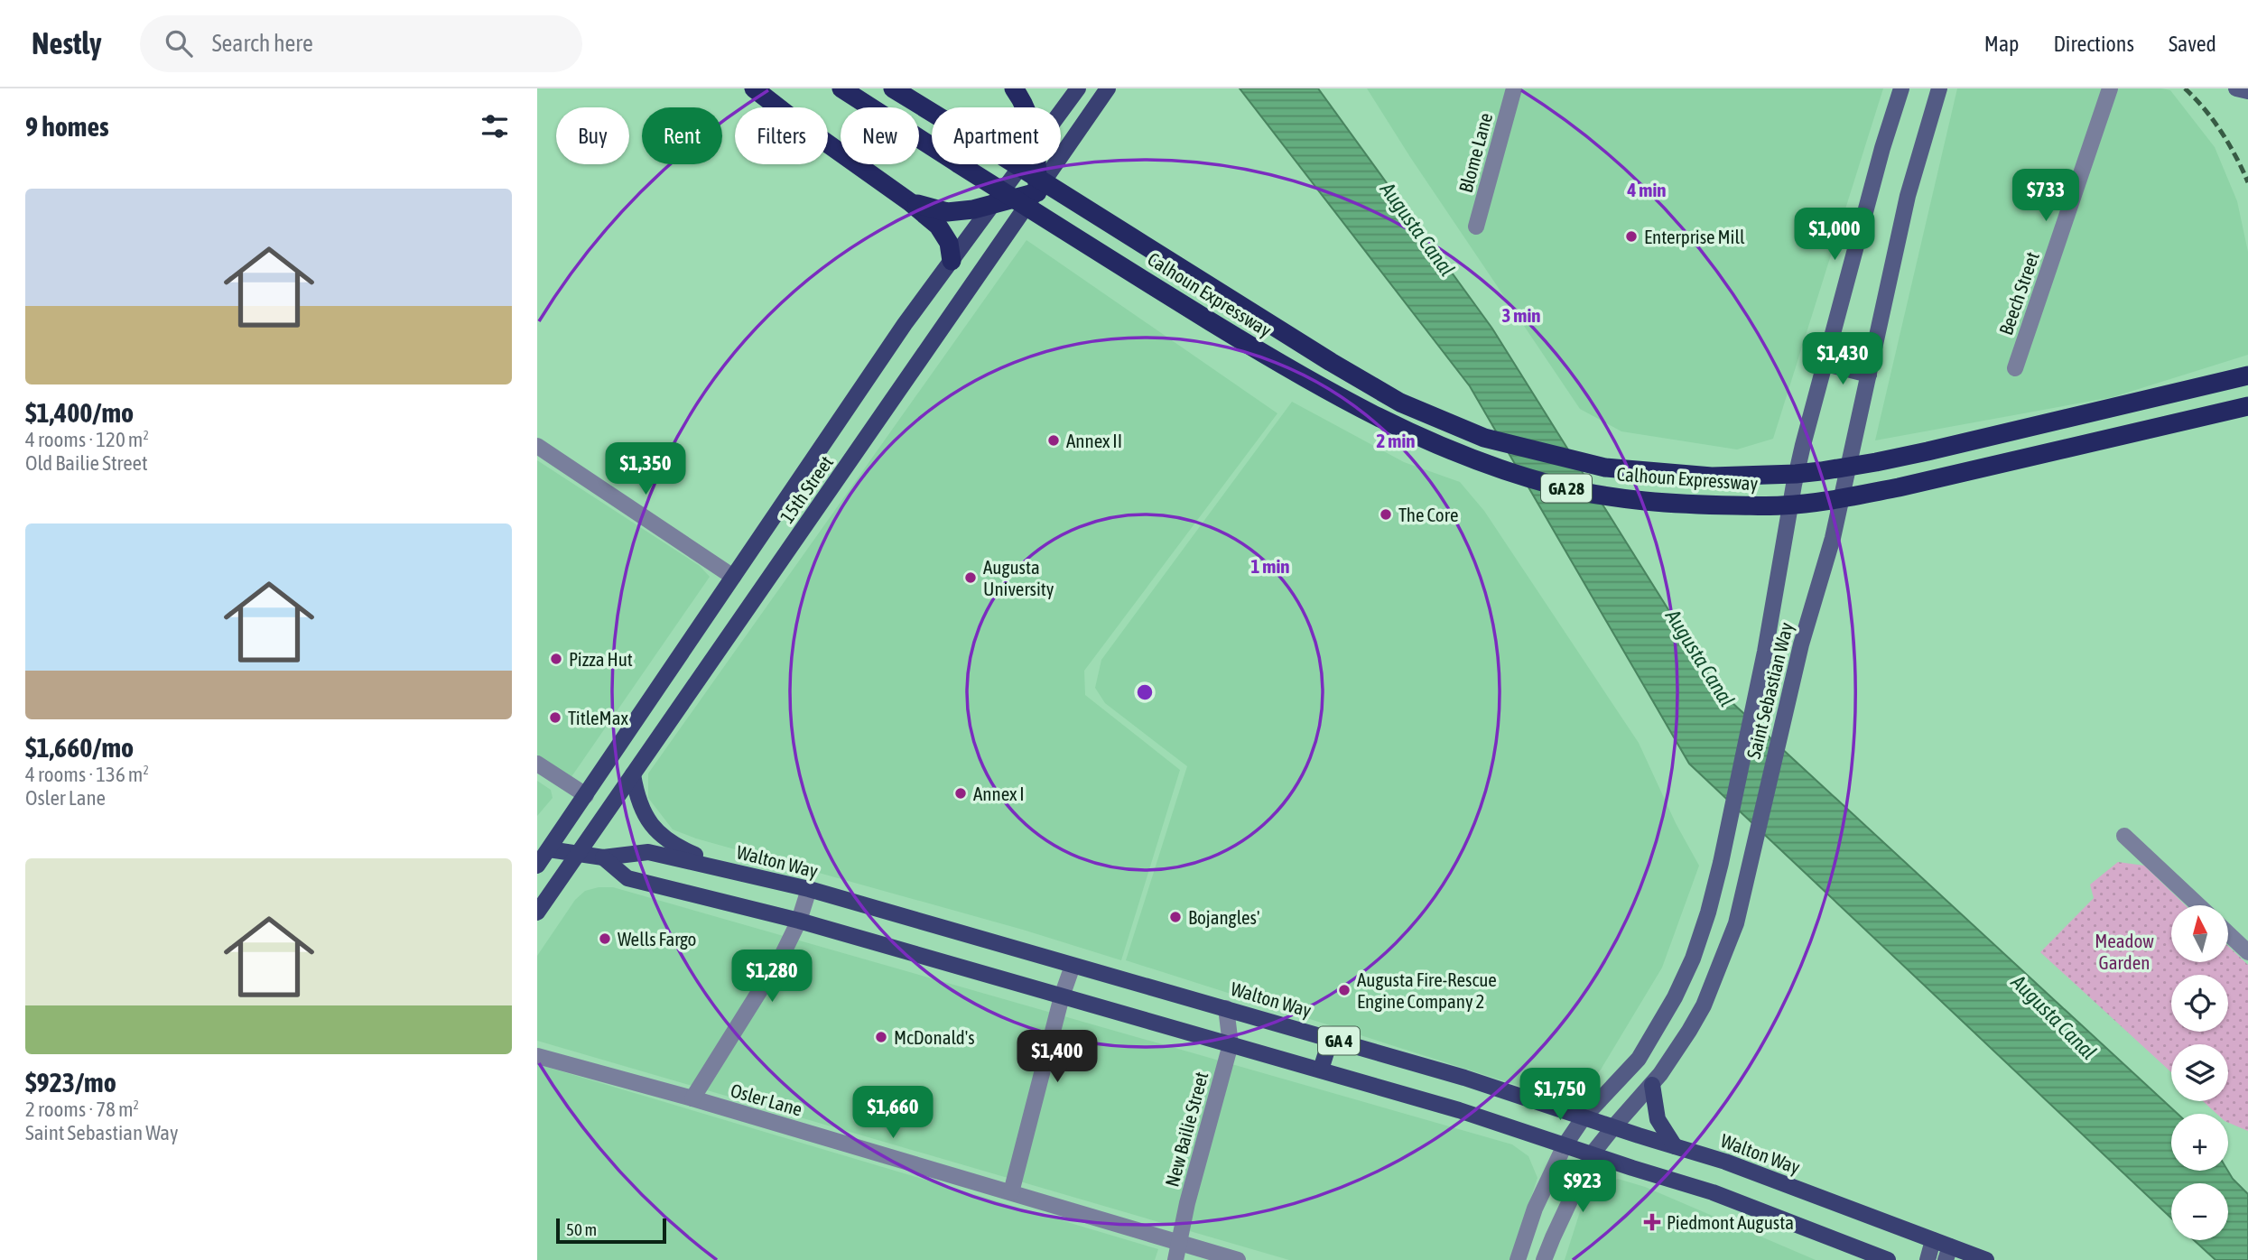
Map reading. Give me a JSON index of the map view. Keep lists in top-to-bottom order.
{
  "streets": {
    "highway": ["Calhoun Expressway", "GA 28"],
    "main road": [
      "15th Street",
      "Saint Sebastian Way",
      "Walton Way",
      "GA 4"
    ],
    "street": [
      "Blome Lane",
      "Beech Street",
      "Osler Lane",
      "New Bailie Street"
    ]
  },
  "crossings": [
    ["15th Street", "Walton Way"],
    ["Saint Sebastian Way", "Walton Way"],
    ["Saint Sebastian Way", "GA 4"],
    ["Walton Way", "GA 4"],
    ["Walton Way", "New Bailie Street"],
    ["GA 4", "New Bailie Street"],
    ["Osler Lane", "New Bailie Street"]
  ],
  "water": ["Augusta Canal"],
  "parks": ["Meadow Garden"],
  "places": {
    "other": [
      "Enterprise Mill",
      "Annex II",
      "The Core",
      "Augusta University",
      "Pizza Hut",
      "TitleMax",
      "Annex I",
      "Bojangles'",
      "Wells Fargo",
      "Augusta Fire-Rescue Engine Company 2",
      "McDonald's"
    ],
    "health": ["Piedmont Augusta"]
  },
  "scale_bar": "50 m",
  "north": "top",
  "page": {
    "header": "Nestly",
    "search": "Search here",
    "nav": ["Map", "Directions", "Saved"],
    "heading": "9 homes",
    "chip": [
      "Buy",
      "Rent",
      "Filters",
      "New",
      "Apartment"
    ],
    "list": [
      {
        "name": "$1,400/mo",
        "note": "4 rooms · 120 m² · Old Bailie Street"
      },
      {
        "name": "$1,660/mo",
        "note": "4 rooms · 136 m² · Osler Lane"
      },
      {
        "name": "$923/mo",
        "note": "2 rooms · 78 m² · Saint Sebastian Way"
      }
    ],
    "price": [
      "$733",
      "$1,000",
      "$1,430",
      "$1,350",
      "$1,280",
      "$1,400",
      "$1,750",
      "$1,660",
      "$923"
    ],
    "map_buttons": ["+", "−"],
    "scale": "50 m"
  },
  "rings": [
    "4 min",
    "3 min",
    "2 min",
    "1 min"
  ]
}
